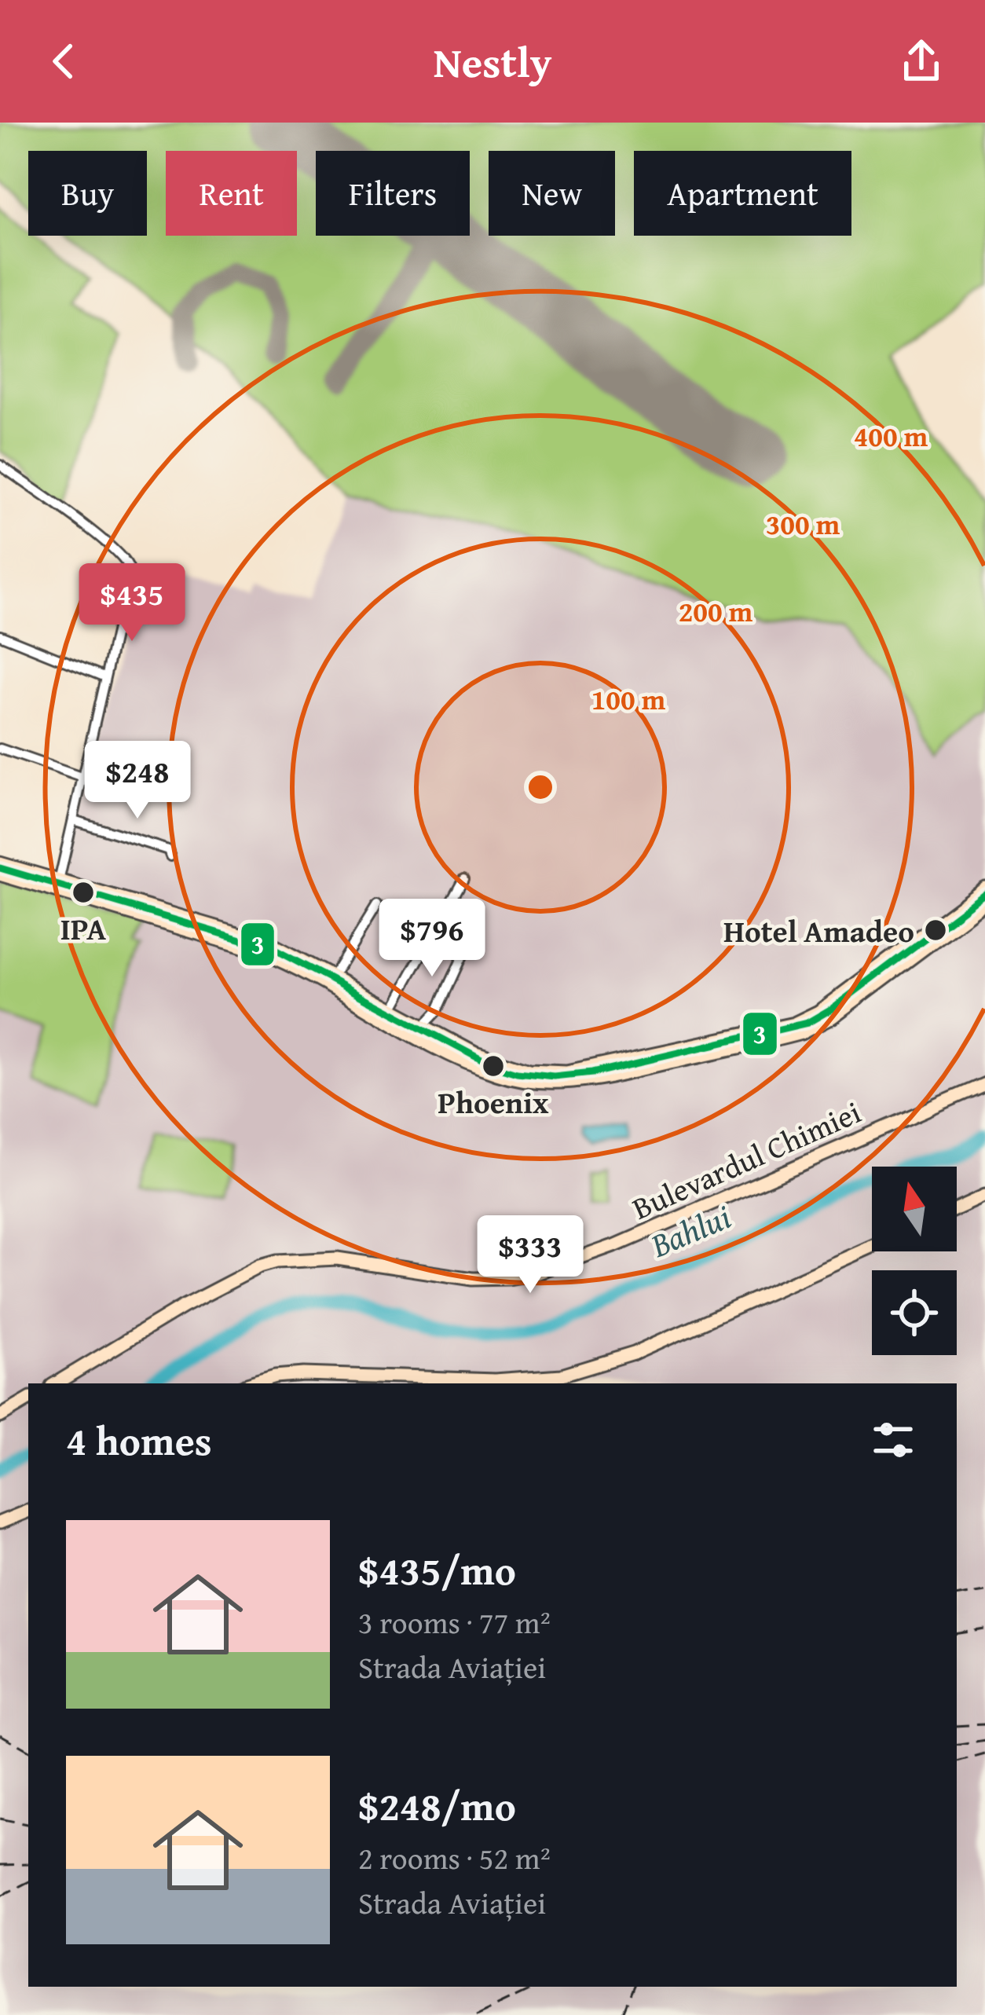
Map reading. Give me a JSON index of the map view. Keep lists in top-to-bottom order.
{
  "streets": {
    "street": ["Bulevardul Chimiei"]
  },
  "water": ["Bahlui"],
  "places": ["IPA", "Hotel Amadeo", "Phoenix"],
  "lines": ["tram line 3"],
  "north": "top",
  "page": {
    "header": "Nestly",
    "chip": [
      "Buy",
      "Rent",
      "Filters",
      "New",
      "Apartment"
    ],
    "price": [
      "$435",
      "$248",
      "$796",
      "$333"
    ],
    "heading": "4 homes",
    "list": [
      {
        "name": "$435/mo",
        "note": "3 rooms · 77 m² · Strada Aviației"
      },
      {
        "name": "$248/mo",
        "note": "2 rooms · 52 m² · Strada Aviației"
      }
    ]
  },
  "rings": [
    "400 m",
    "300 m",
    "200 m",
    "100 m"
  ]
}
